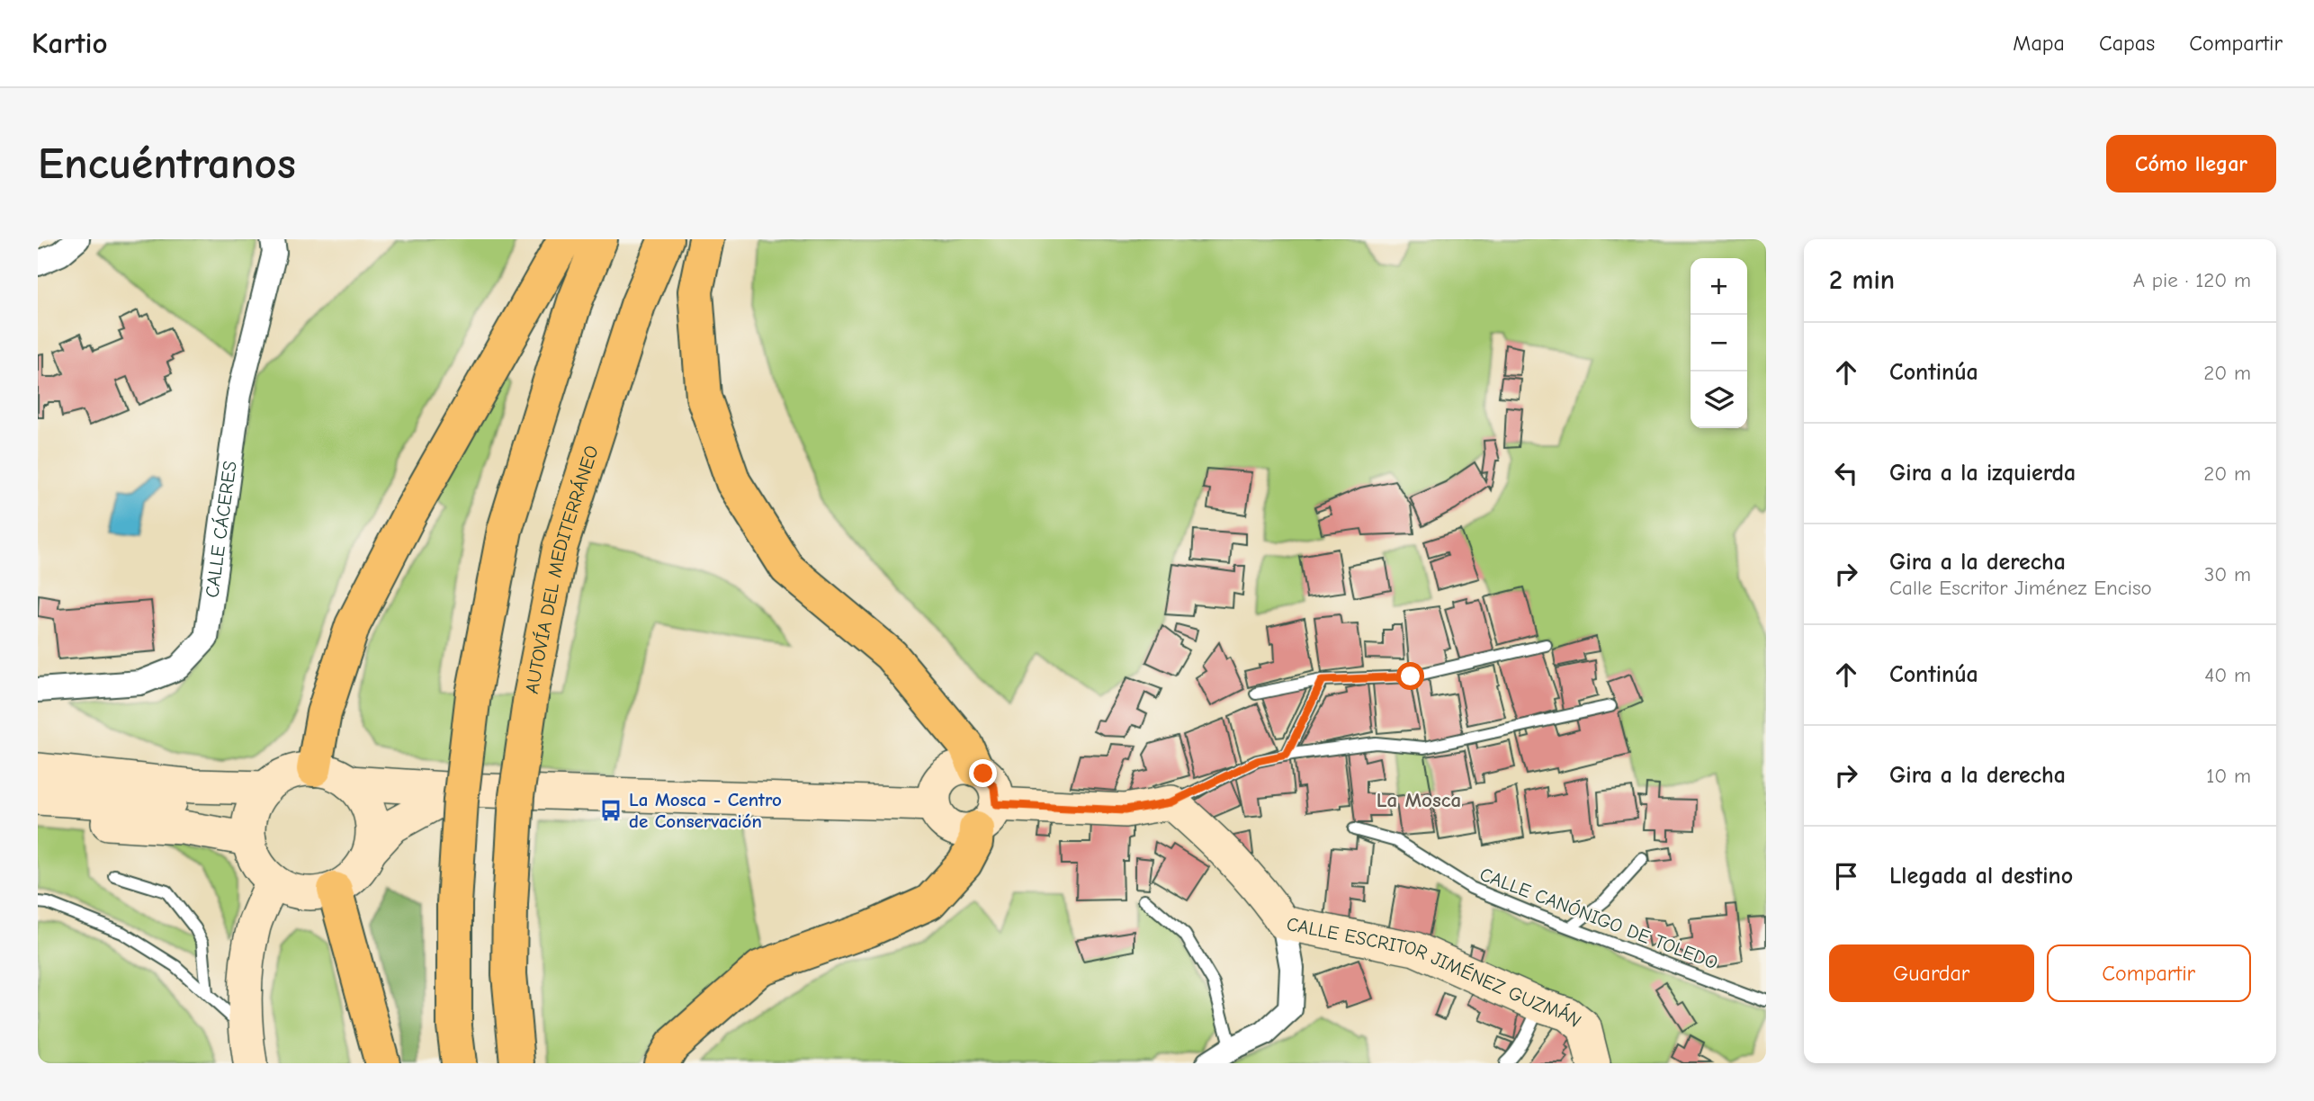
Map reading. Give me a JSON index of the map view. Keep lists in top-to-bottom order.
{
  "streets": {
    "highway": ["AUTOVÍA DEL MEDITERRÁNEO"],
    "main road": ["CALLE ESCRITOR JIMÉNEZ GUZMÁN"],
    "street": ["CALLE CÁCERES"],
    "lane": ["CALLE CANÓNIGO DE TOLEDO"]
  },
  "districts": ["La Mosca"],
  "places": {
    "bus stop": ["La Mosca - Centro de Conservación"]
  },
  "page": {
    "header": "Kartio",
    "nav": ["Mapa", "Capas", "Compartir"],
    "buttons": [
      "Cómo llegar",
      ["Guardar", "Compartir"]
    ],
    "title": "Encuéntranos",
    "heading": ["2 min", "A pie · 120 m"],
    "map_buttons": ["+", "−"],
    "list": [
      ["Continúa", "20 m"],
      ["Gira a la izquierda", "20 m"],
      ["Gira a la derecha", "Calle Escritor Jiménez Enciso", "30 m"],
      ["Continúa", "40 m"],
      ["Gira a la derecha", "10 m"],
      "Llegada al destino"
    ]
  }
}
